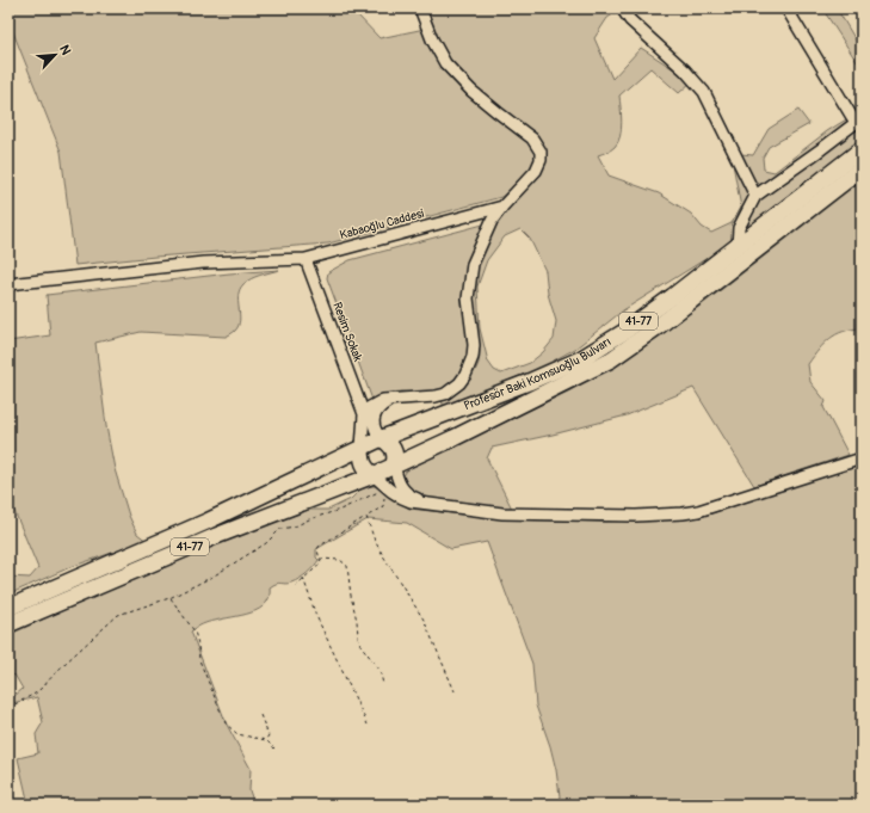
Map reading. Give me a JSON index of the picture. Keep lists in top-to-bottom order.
{
  "streets": {
    "highway": ["41-77", "Profesör Baki Komsuoğlu Bulvarı"],
    "street": ["Kabaoğlu Caddesi", "Resim Sokak"]
  },
  "crossings": [
    ["Kabaoğlu Caddesi", "Resim Sokak"],
    ["41-77", "Profesör Baki Komsuoğlu Bulvarı"]
  ],
  "north": "top right"
}
